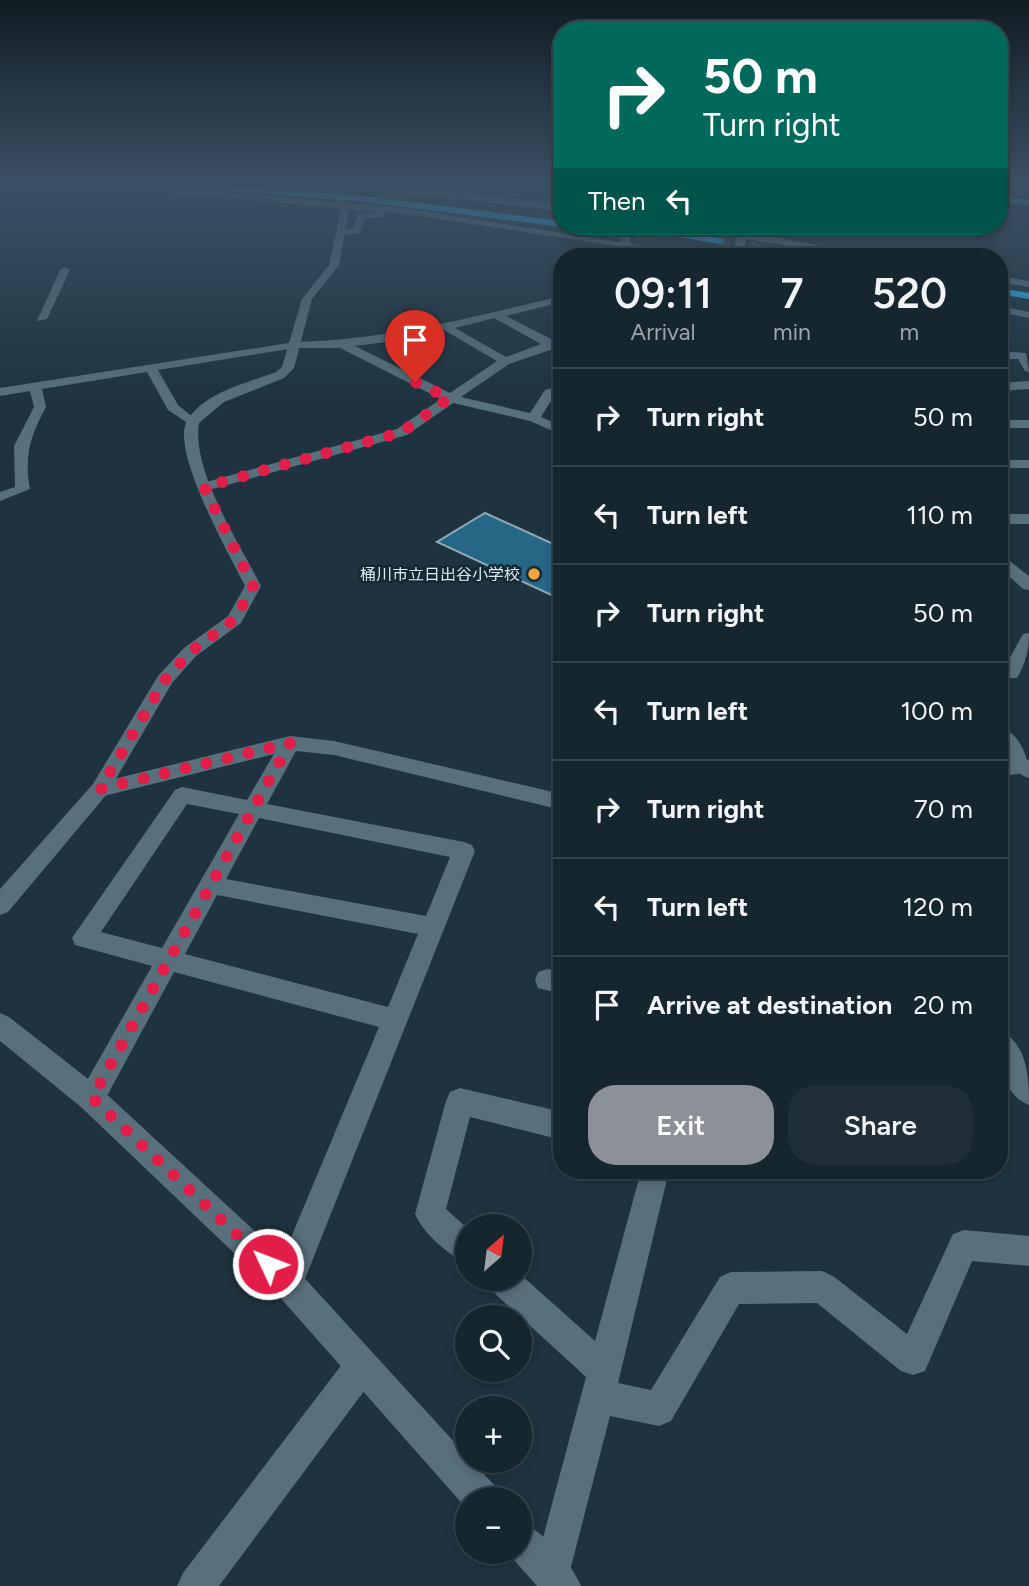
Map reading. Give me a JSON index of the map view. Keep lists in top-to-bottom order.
{
  "places": ["桶川市立日出谷小学校"],
  "north": "top right",
  "page": {
    "turn": ["50 m", "Turn right"],
    "then": "Then",
    "eta": [
      "09:11",
      "Arrival",
      "7",
      "min",
      "520",
      "m"
    ],
    "list": [
      {
        "name": "Turn right",
        "value": "50 m"
      },
      {
        "name": "Turn left",
        "value": "110 m"
      },
      {
        "name": "Turn right",
        "value": "50 m"
      },
      {
        "name": "Turn left",
        "value": "100 m"
      },
      {
        "name": "Turn right",
        "value": "70 m"
      },
      {
        "name": "Turn left",
        "value": "120 m"
      },
      {
        "name": "Arrive at destination",
        "value": "20 m"
      }
    ],
    "buttons": ["Exit", "Share"],
    "map_buttons": ["+", "−"]
  }
}
